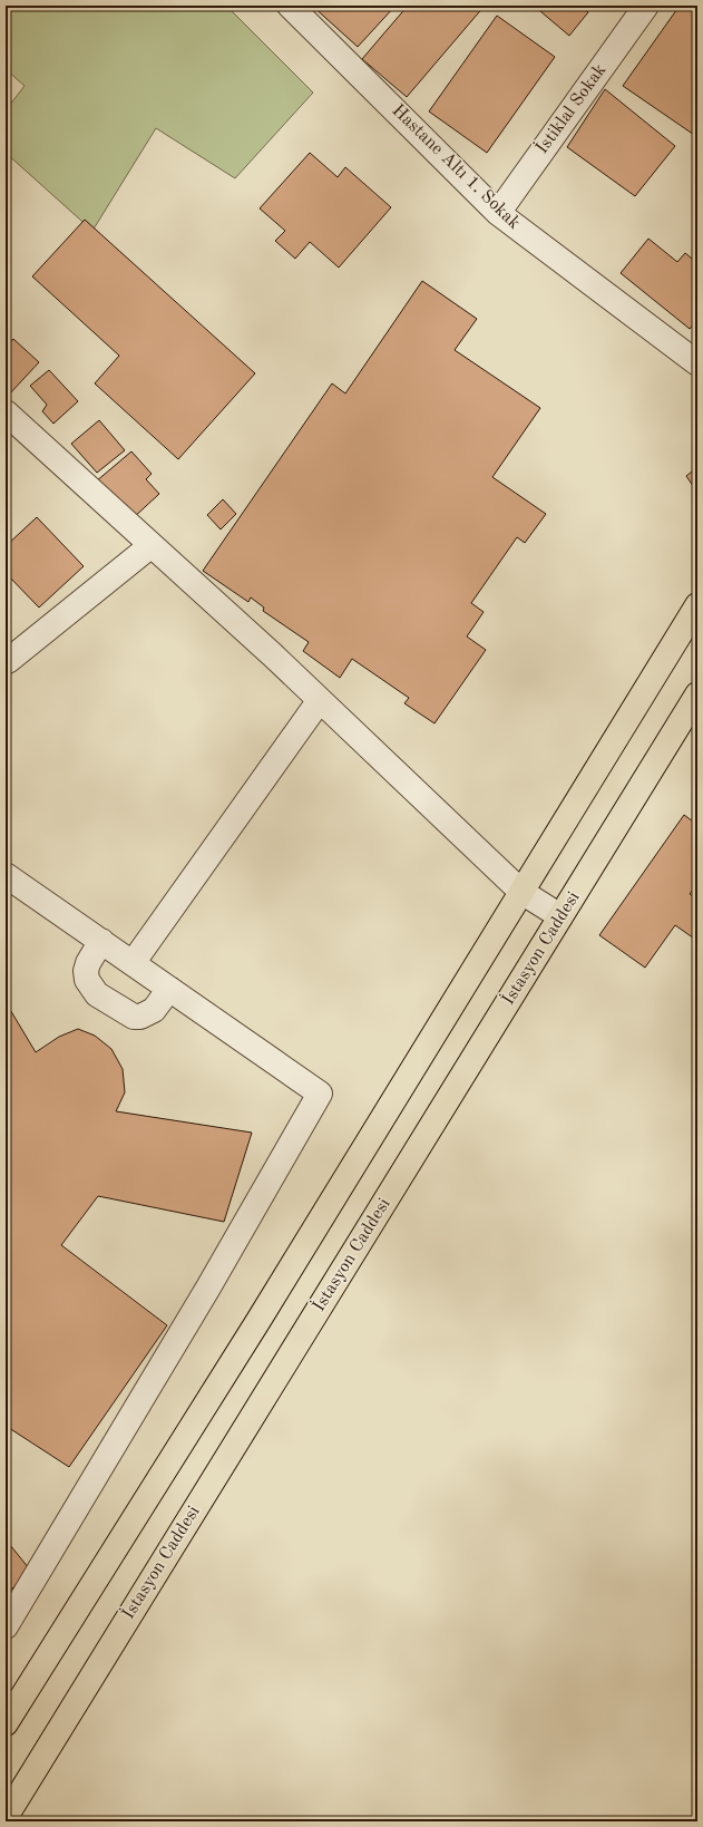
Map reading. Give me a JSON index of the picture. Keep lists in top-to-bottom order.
{
  "streets": {
    "main road": ["İstasyon Caddesi"],
    "street": ["İstiklal Sokak", "Hastane Altı 1. Sokak"]
  },
  "crossings": [
    ["İstiklal Sokak", "Hastane Altı 1. Sokak"]
  ]
}
